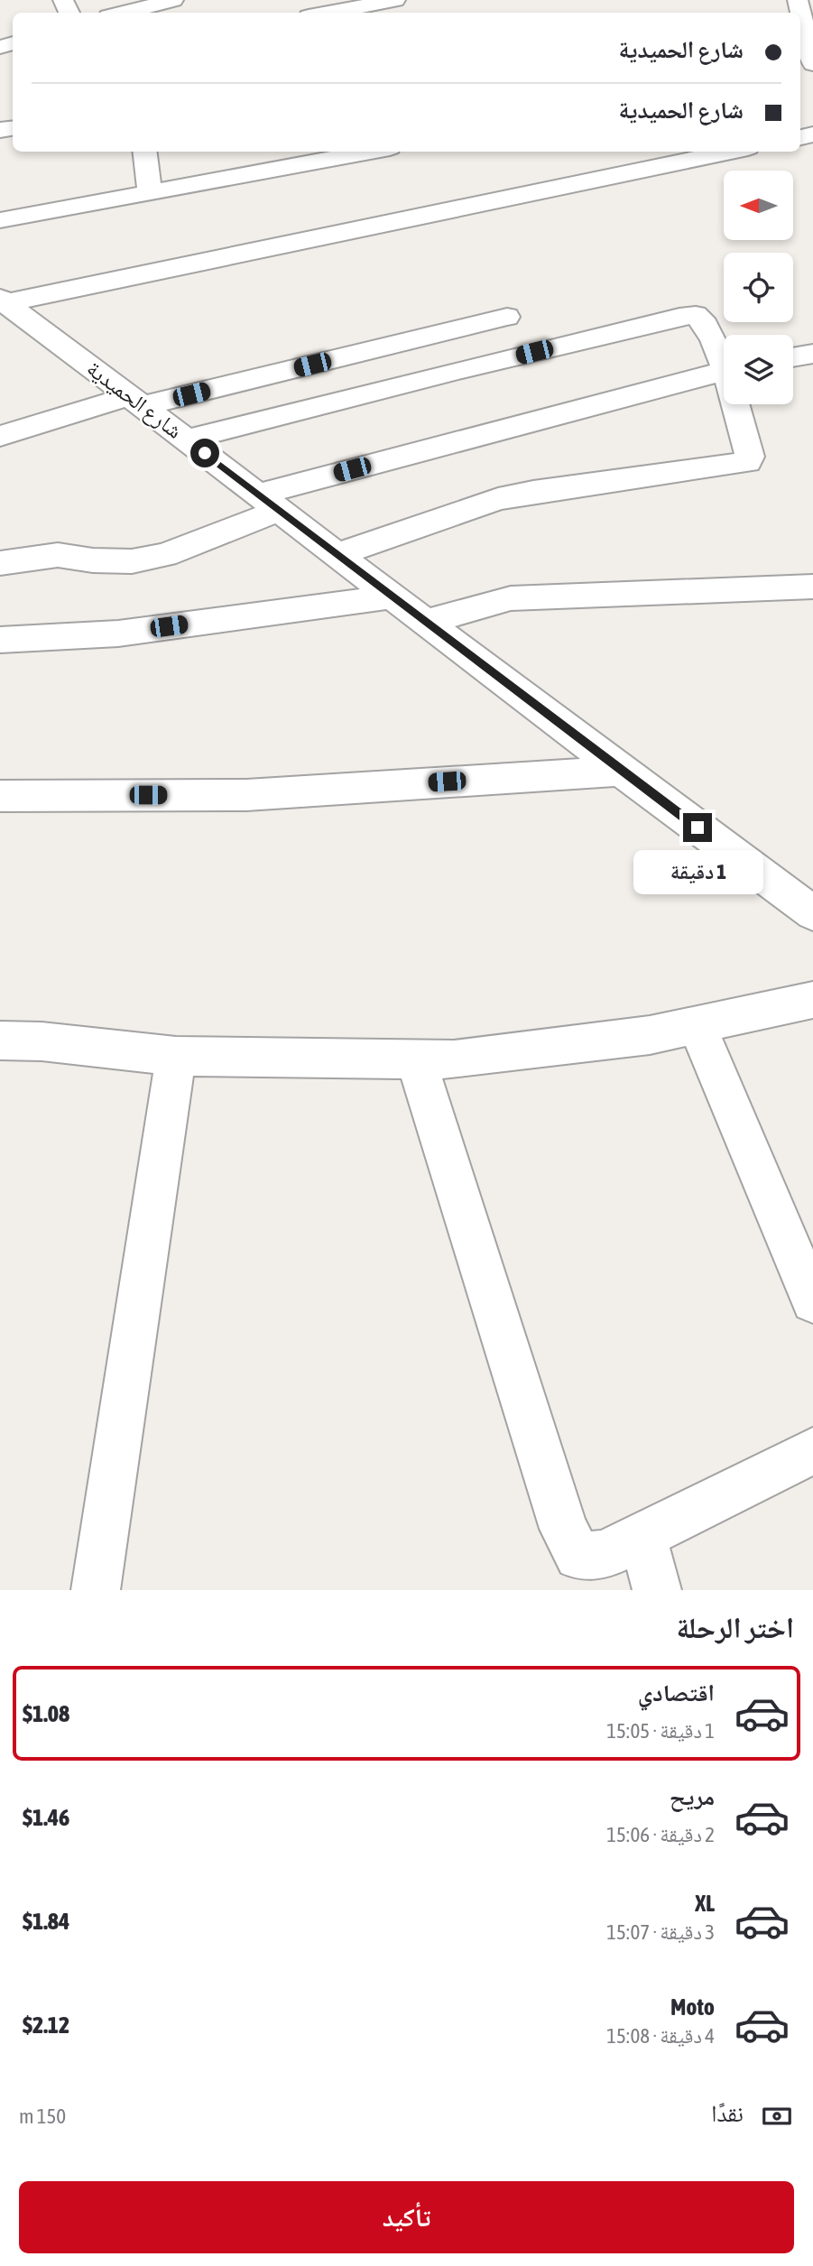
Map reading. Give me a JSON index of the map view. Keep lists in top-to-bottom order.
{
  "streets": {
    "street": ["شارع الحميدية"]
  },
  "north": "left",
  "page": {
    "banner": ["شارع الحميدية", "شارع الحميدية"],
    "bubble": "1 دقيقة",
    "heading": "اختر الرحلة",
    "list": [
      {
        "name": "اقتصادي",
        "note": "1 دقيقة · 15:05",
        "value": "$1.08"
      },
      {
        "name": "مريح",
        "note": "2 دقيقة · 15:06",
        "value": "$1.46"
      },
      {
        "name": "XL",
        "note": "3 دقيقة · 15:07",
        "value": "$1.84"
      },
      {
        "name": "Moto",
        "note": "4 دقيقة · 15:08",
        "value": "$2.12"
      }
    ],
    "pay": ["نقدًا", "150 m"],
    "buttons": "تأكيد"
  }
}
